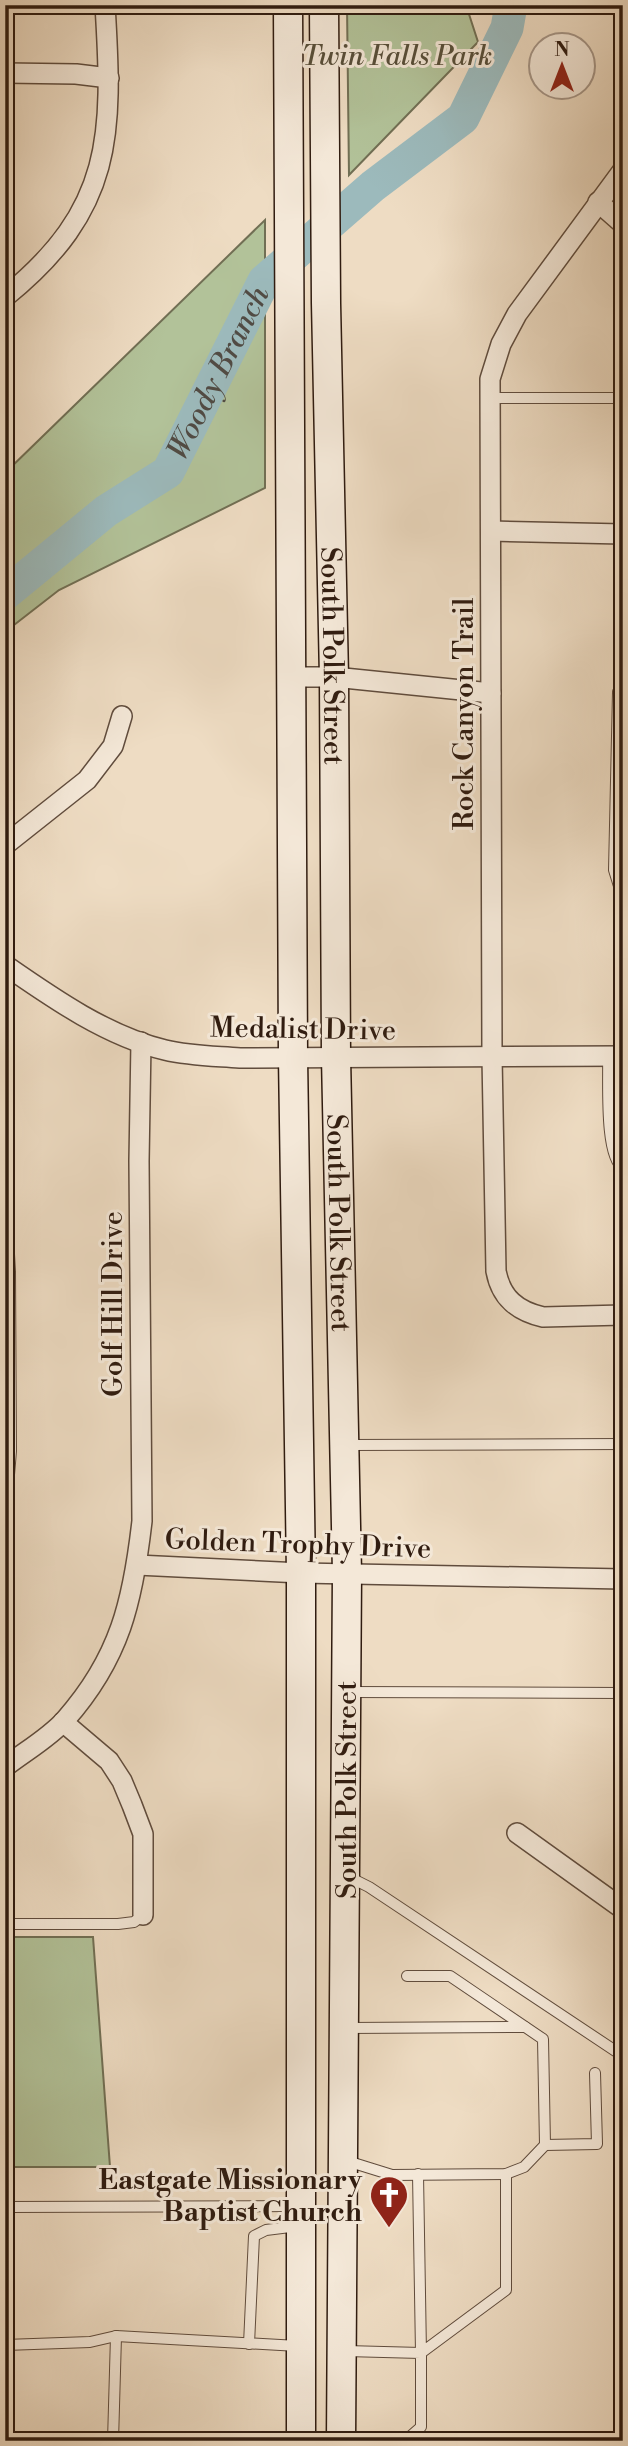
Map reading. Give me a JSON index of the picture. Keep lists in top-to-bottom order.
{
  "streets": {
    "main road": ["South Polk Street"],
    "street": [
      "Rock Canyon Trail",
      "Medalist Drive",
      "Golf Hill Drive",
      "Golden Trophy Drive"
    ]
  },
  "crossings": [
    ["South Polk Street", "Medalist Drive"],
    ["South Polk Street", "Golden Trophy Drive"],
    ["Rock Canyon Trail", "Medalist Drive"],
    ["Medalist Drive", "Golf Hill Drive"],
    ["Golf Hill Drive", "Golden Trophy Drive"]
  ],
  "water": ["Woody Branch"],
  "parks": ["Twin Falls Park"],
  "places": {
    "church": ["Eastgate Missionary Baptist Church"]
  },
  "north": "top"
}
